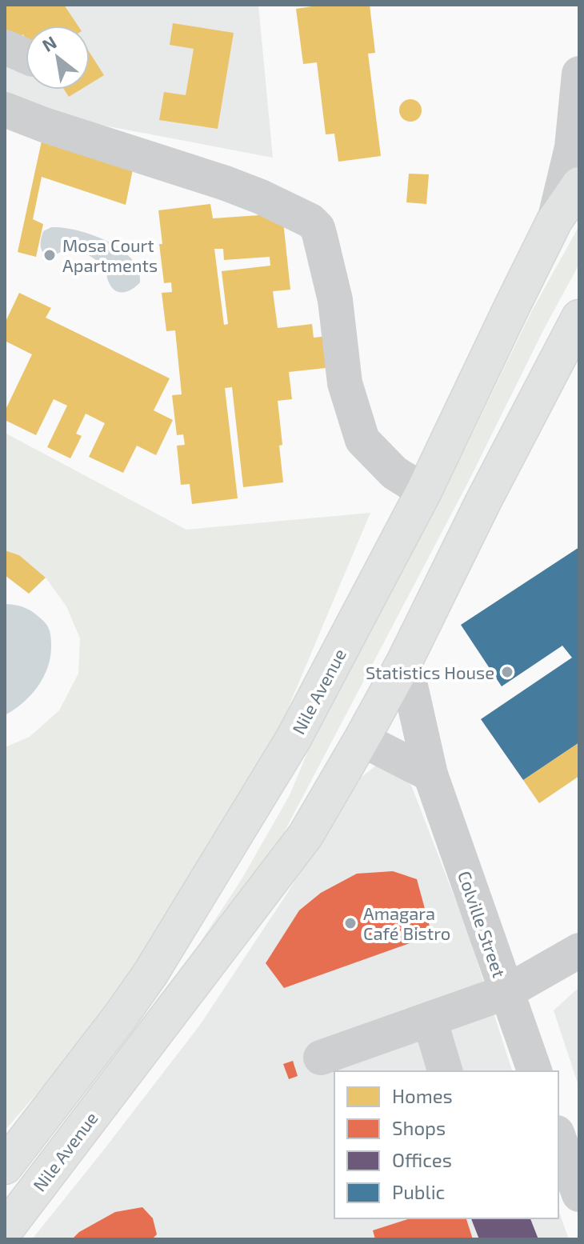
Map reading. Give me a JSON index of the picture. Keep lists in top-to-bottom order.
{
  "streets": {
    "main road": ["Nile Avenue"],
    "street": ["Colville Street"]
  },
  "crossings": [
    ["Nile Avenue", "Colville Street"]
  ],
  "places": ["Mosa Court Apartments", "Statistics House", "Amagara Café Bistro"],
  "legend": [
    "Homes",
    "Shops",
    "Offices",
    "Public"
  ],
  "north": "top left"
}
